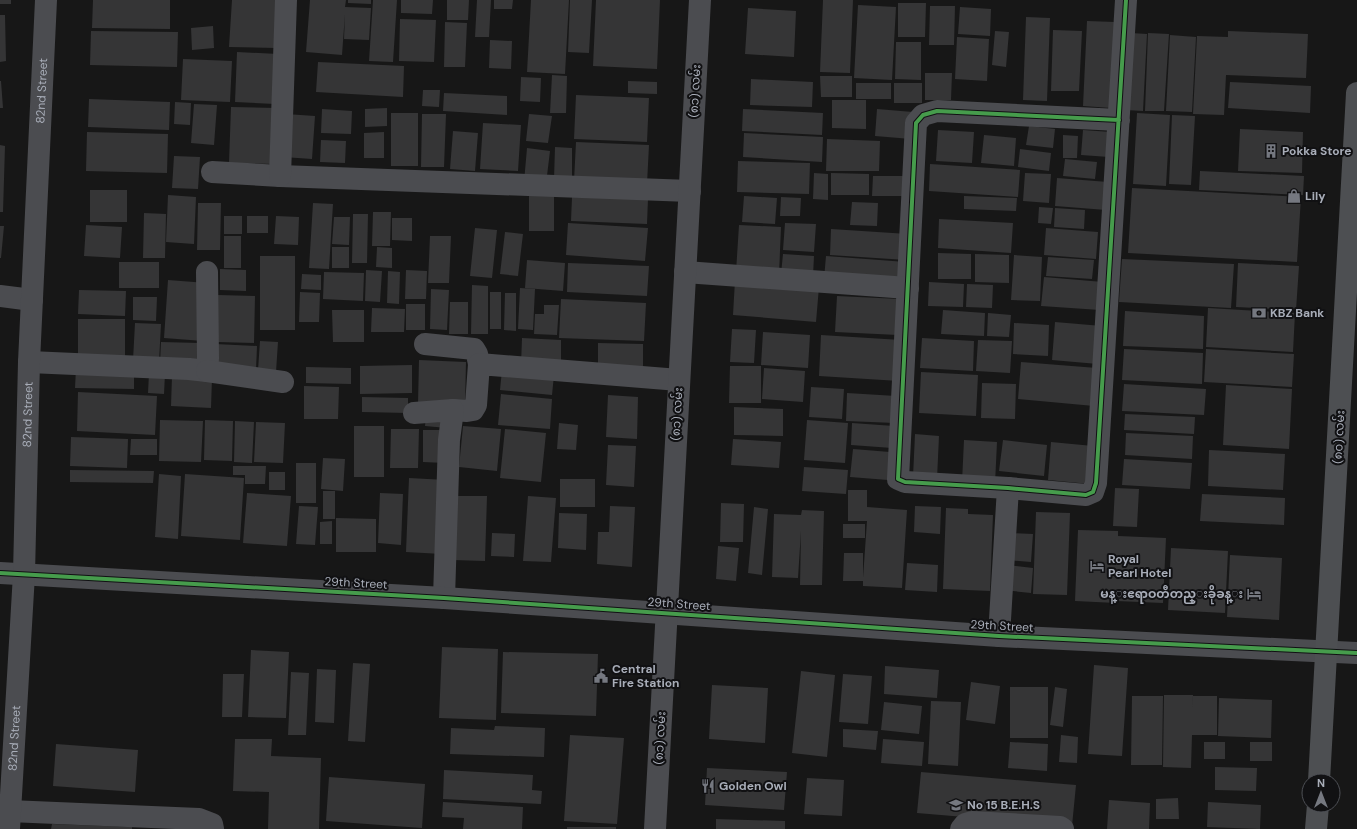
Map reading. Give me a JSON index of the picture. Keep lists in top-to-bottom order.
{
  "streets": {
    "main road": ["(၈၀) လမ်း"],
    "street": ["82nd Street", "(၈၁) လမ်း", "29th Street"]
  },
  "crossings": [
    ["82nd Street", "29th Street"],
    ["(၈၁) လမ်း", "29th Street"],
    ["(၈၀) လမ်း", "29th Street"]
  ],
  "places": {
    "building": ["Pokka Store"],
    "shop": ["Lily"],
    "bank": ["KBZ Bank"],
    "hotel": ["Royal Pearl Hotel", "မန္းဧရာဝတီတည္းခိုခန္း"],
    "public building": ["Central Fire Station"],
    "restaurant": ["Golden Owl"],
    "school or university": ["No 15 B.E.H.S"]
  },
  "north": "top"
}
